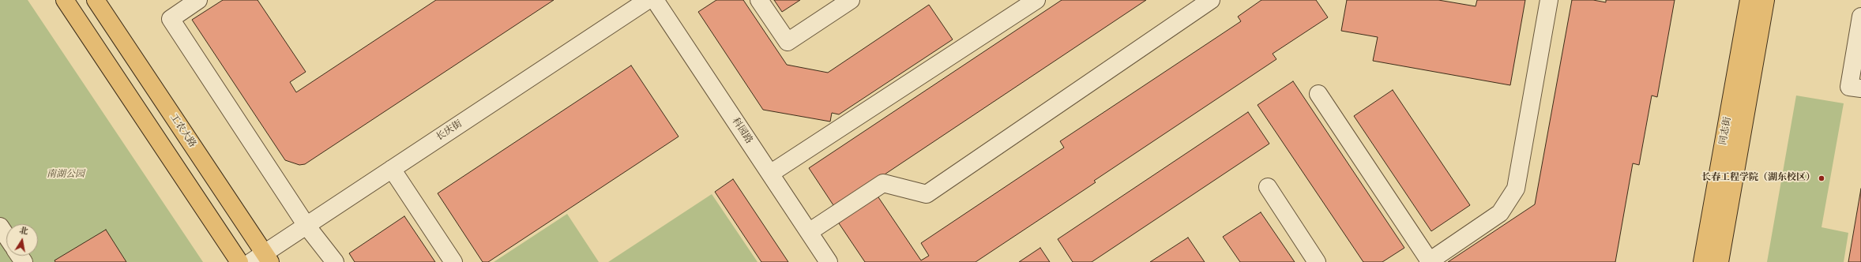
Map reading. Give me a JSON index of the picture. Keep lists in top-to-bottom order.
{
  "streets": {
    "main road": ["工农大路", "同志街"],
    "street": ["长庆街", "科园路"]
  },
  "crossings": [
    ["工农大路", "长庆街"]
  ],
  "parks": ["南湖公园"],
  "places": ["长春工程学院（湖东校区）"],
  "north": "top"
}
